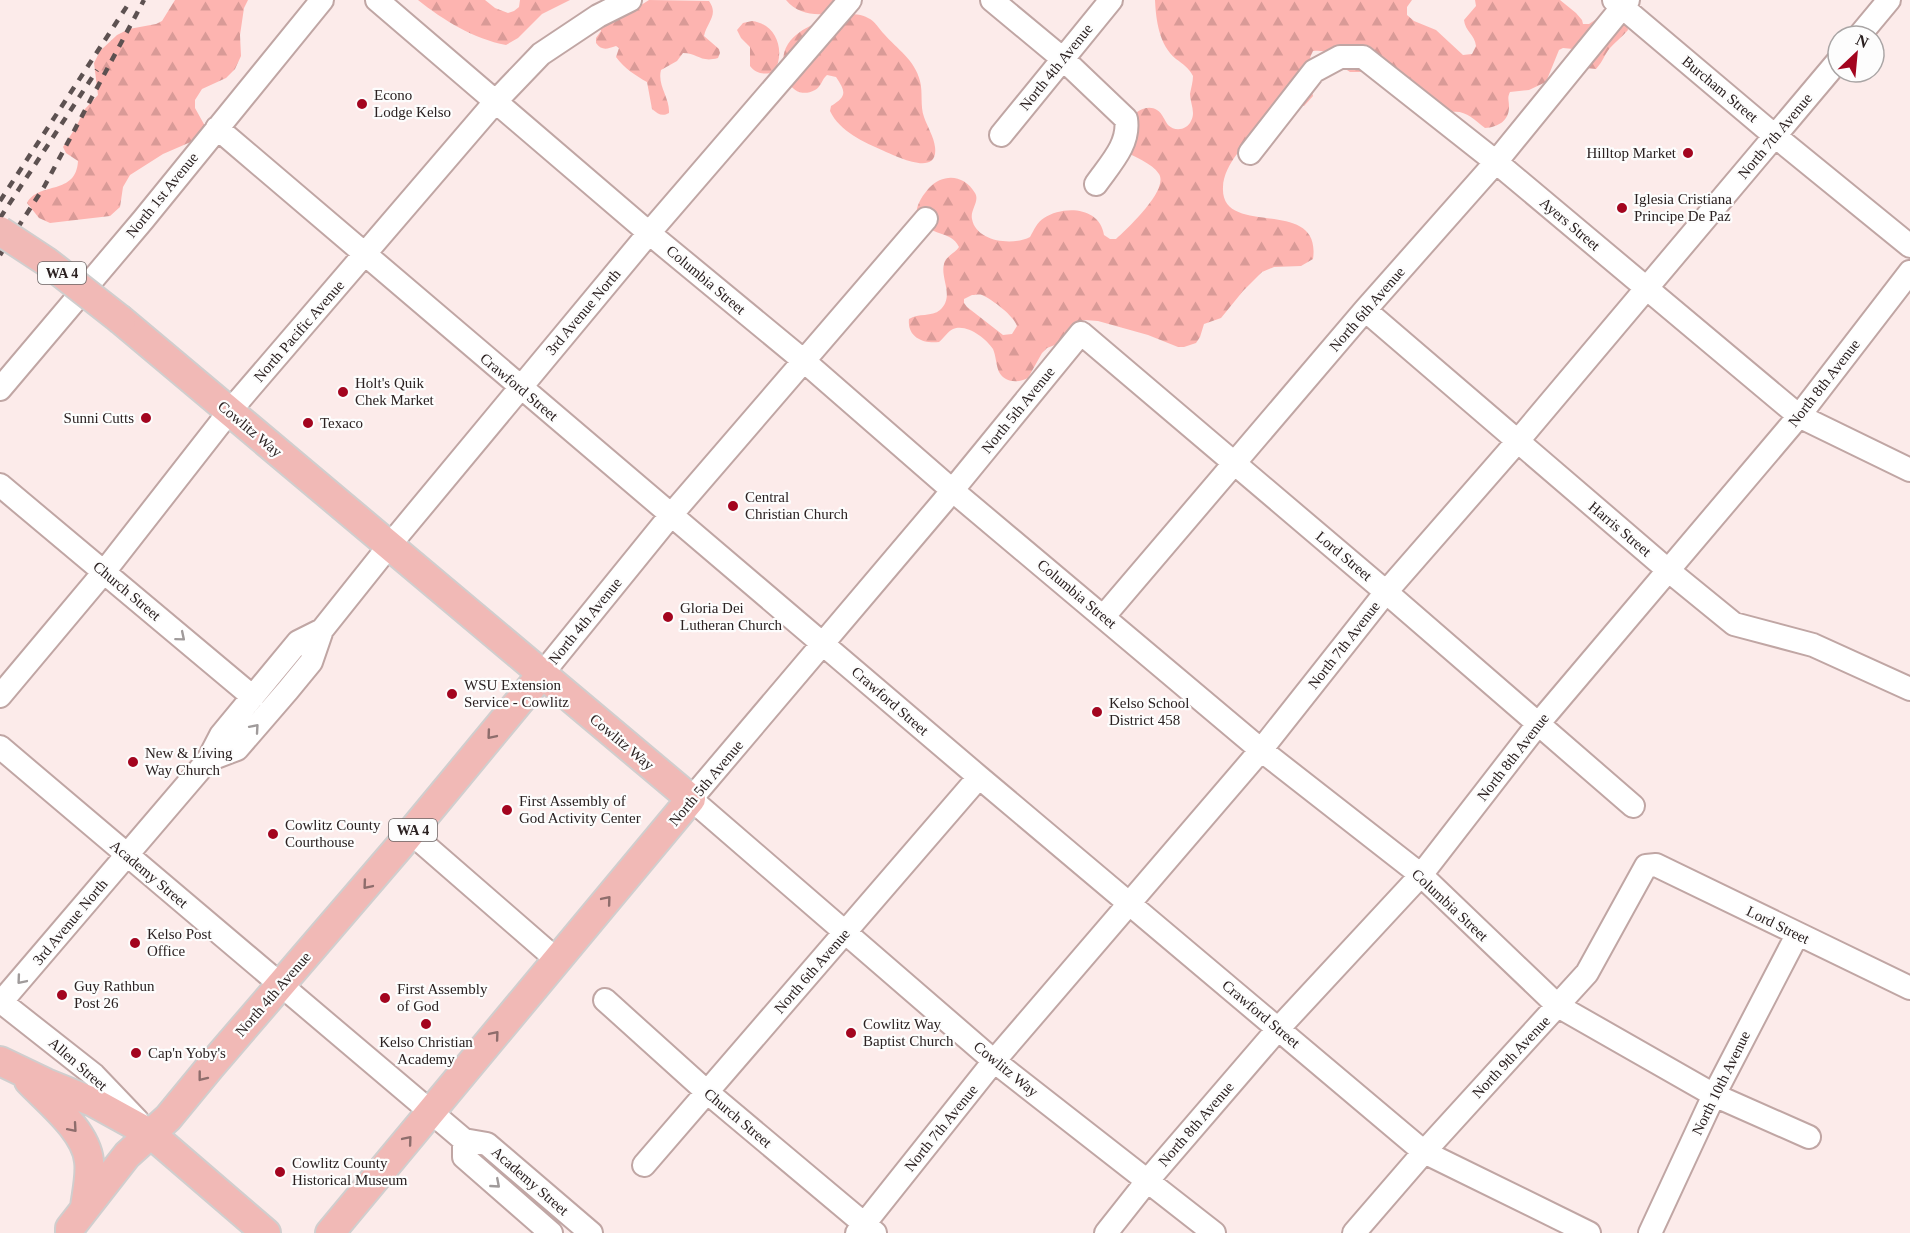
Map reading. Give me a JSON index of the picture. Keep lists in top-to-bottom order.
{
  "streets": {
    "main road": [
      "North 4th Avenue",
      "WA 4",
      "North 5th Avenue",
      "Cowlitz Way",
      "Allen Street"
    ],
    "street": [
      "Burcham Street",
      "North 7th Avenue",
      "North 1st Avenue",
      "Ayers Street",
      "Columbia Street",
      "North 6th Avenue",
      "3rd Avenue North",
      "North Pacific Avenue",
      "North 8th Avenue",
      "Crawford Street",
      "Harris Street",
      "Lord Street",
      "Church Street",
      "Academy Street",
      "North 9th Avenue",
      "North 10th Avenue"
    ]
  },
  "crossings": [
    ["North 4th Avenue", "Columbia Street"],
    ["North 4th Avenue", "Crawford Street"],
    ["North 4th Avenue", "Cowlitz Way"],
    ["North 4th Avenue", "Academy Street"],
    ["North 4th Avenue", "Allen Street"],
    ["Burcham Street", "North 7th Avenue"],
    ["Burcham Street", "North 6th Avenue"],
    ["North 7th Avenue", "Ayers Street"],
    ["North 7th Avenue", "Columbia Street"],
    ["North 7th Avenue", "Crawford Street"],
    ["North 7th Avenue", "Cowlitz Way"],
    ["North 7th Avenue", "Harris Street"],
    ["North 7th Avenue", "Lord Street"],
    ["North 7th Avenue", "Church Street"],
    ["North 1st Avenue", "Crawford Street"],
    ["Ayers Street", "North 6th Avenue"],
    ["Ayers Street", "North 8th Avenue"],
    ["Columbia Street", "North 6th Avenue"],
    ["Columbia Street", "3rd Avenue North"],
    ["Columbia Street", "North Pacific Avenue"],
    ["Columbia Street", "North 8th Avenue"],
    ["Columbia Street", "North 5th Avenue"],
    ["Columbia Street", "North 9th Avenue"],
    ["Columbia Street", "North 10th Avenue"],
    ["North 6th Avenue", "Crawford Street"],
    ["North 6th Avenue", "Cowlitz Way"],
    ["North 6th Avenue", "Harris Street"],
    ["North 6th Avenue", "Lord Street"],
    ["North 6th Avenue", "Church Street"],
    ["3rd Avenue North", "Crawford Street"],
    ["3rd Avenue North", "Cowlitz Way"],
    ["3rd Avenue North", "Church Street"],
    ["3rd Avenue North", "Academy Street"],
    ["3rd Avenue North", "Allen Street"],
    ["North Pacific Avenue", "Crawford Street"],
    ["North Pacific Avenue", "Cowlitz Way"],
    ["North Pacific Avenue", "Church Street"],
    ["North 8th Avenue", "Crawford Street"],
    ["North 8th Avenue", "Cowlitz Way"],
    ["North 8th Avenue", "Harris Street"],
    ["North 8th Avenue", "Lord Street"],
    ["Crawford Street", "North 5th Avenue"],
    ["Crawford Street", "North 9th Avenue"],
    ["North 5th Avenue", "Cowlitz Way"],
    ["North 5th Avenue", "Lord Street"],
    ["North 5th Avenue", "Academy Street"],
    ["Lord Street", "North 9th Avenue"],
    ["Lord Street", "North 10th Avenue"]
  ],
  "one_way": ["North 4th Avenue", "North 5th Avenue"],
  "places": [
    "Econo Lodge Kelso",
    "Hilltop Market",
    "Iglesia Cristiana Principe De Paz",
    "Holt's Quik Chek Market",
    "Sunni Cutts",
    "Texaco",
    "Central Christian Church",
    "Gloria Dei Lutheran Church",
    "WSU Extension Service - Cowlitz",
    "Kelso School District 458",
    "New & Living Way Church",
    "First Assembly of God Activity Center",
    "Cowlitz County Courthouse",
    "Kelso Post Office",
    "Guy Rathbun Post 26",
    "First Assembly of God",
    "Kelso Christian Academy",
    "Cowlitz Way Baptist Church",
    "Cap'n Yoby's",
    "Cowlitz County Historical Museum"
  ],
  "north": "top right"
}
